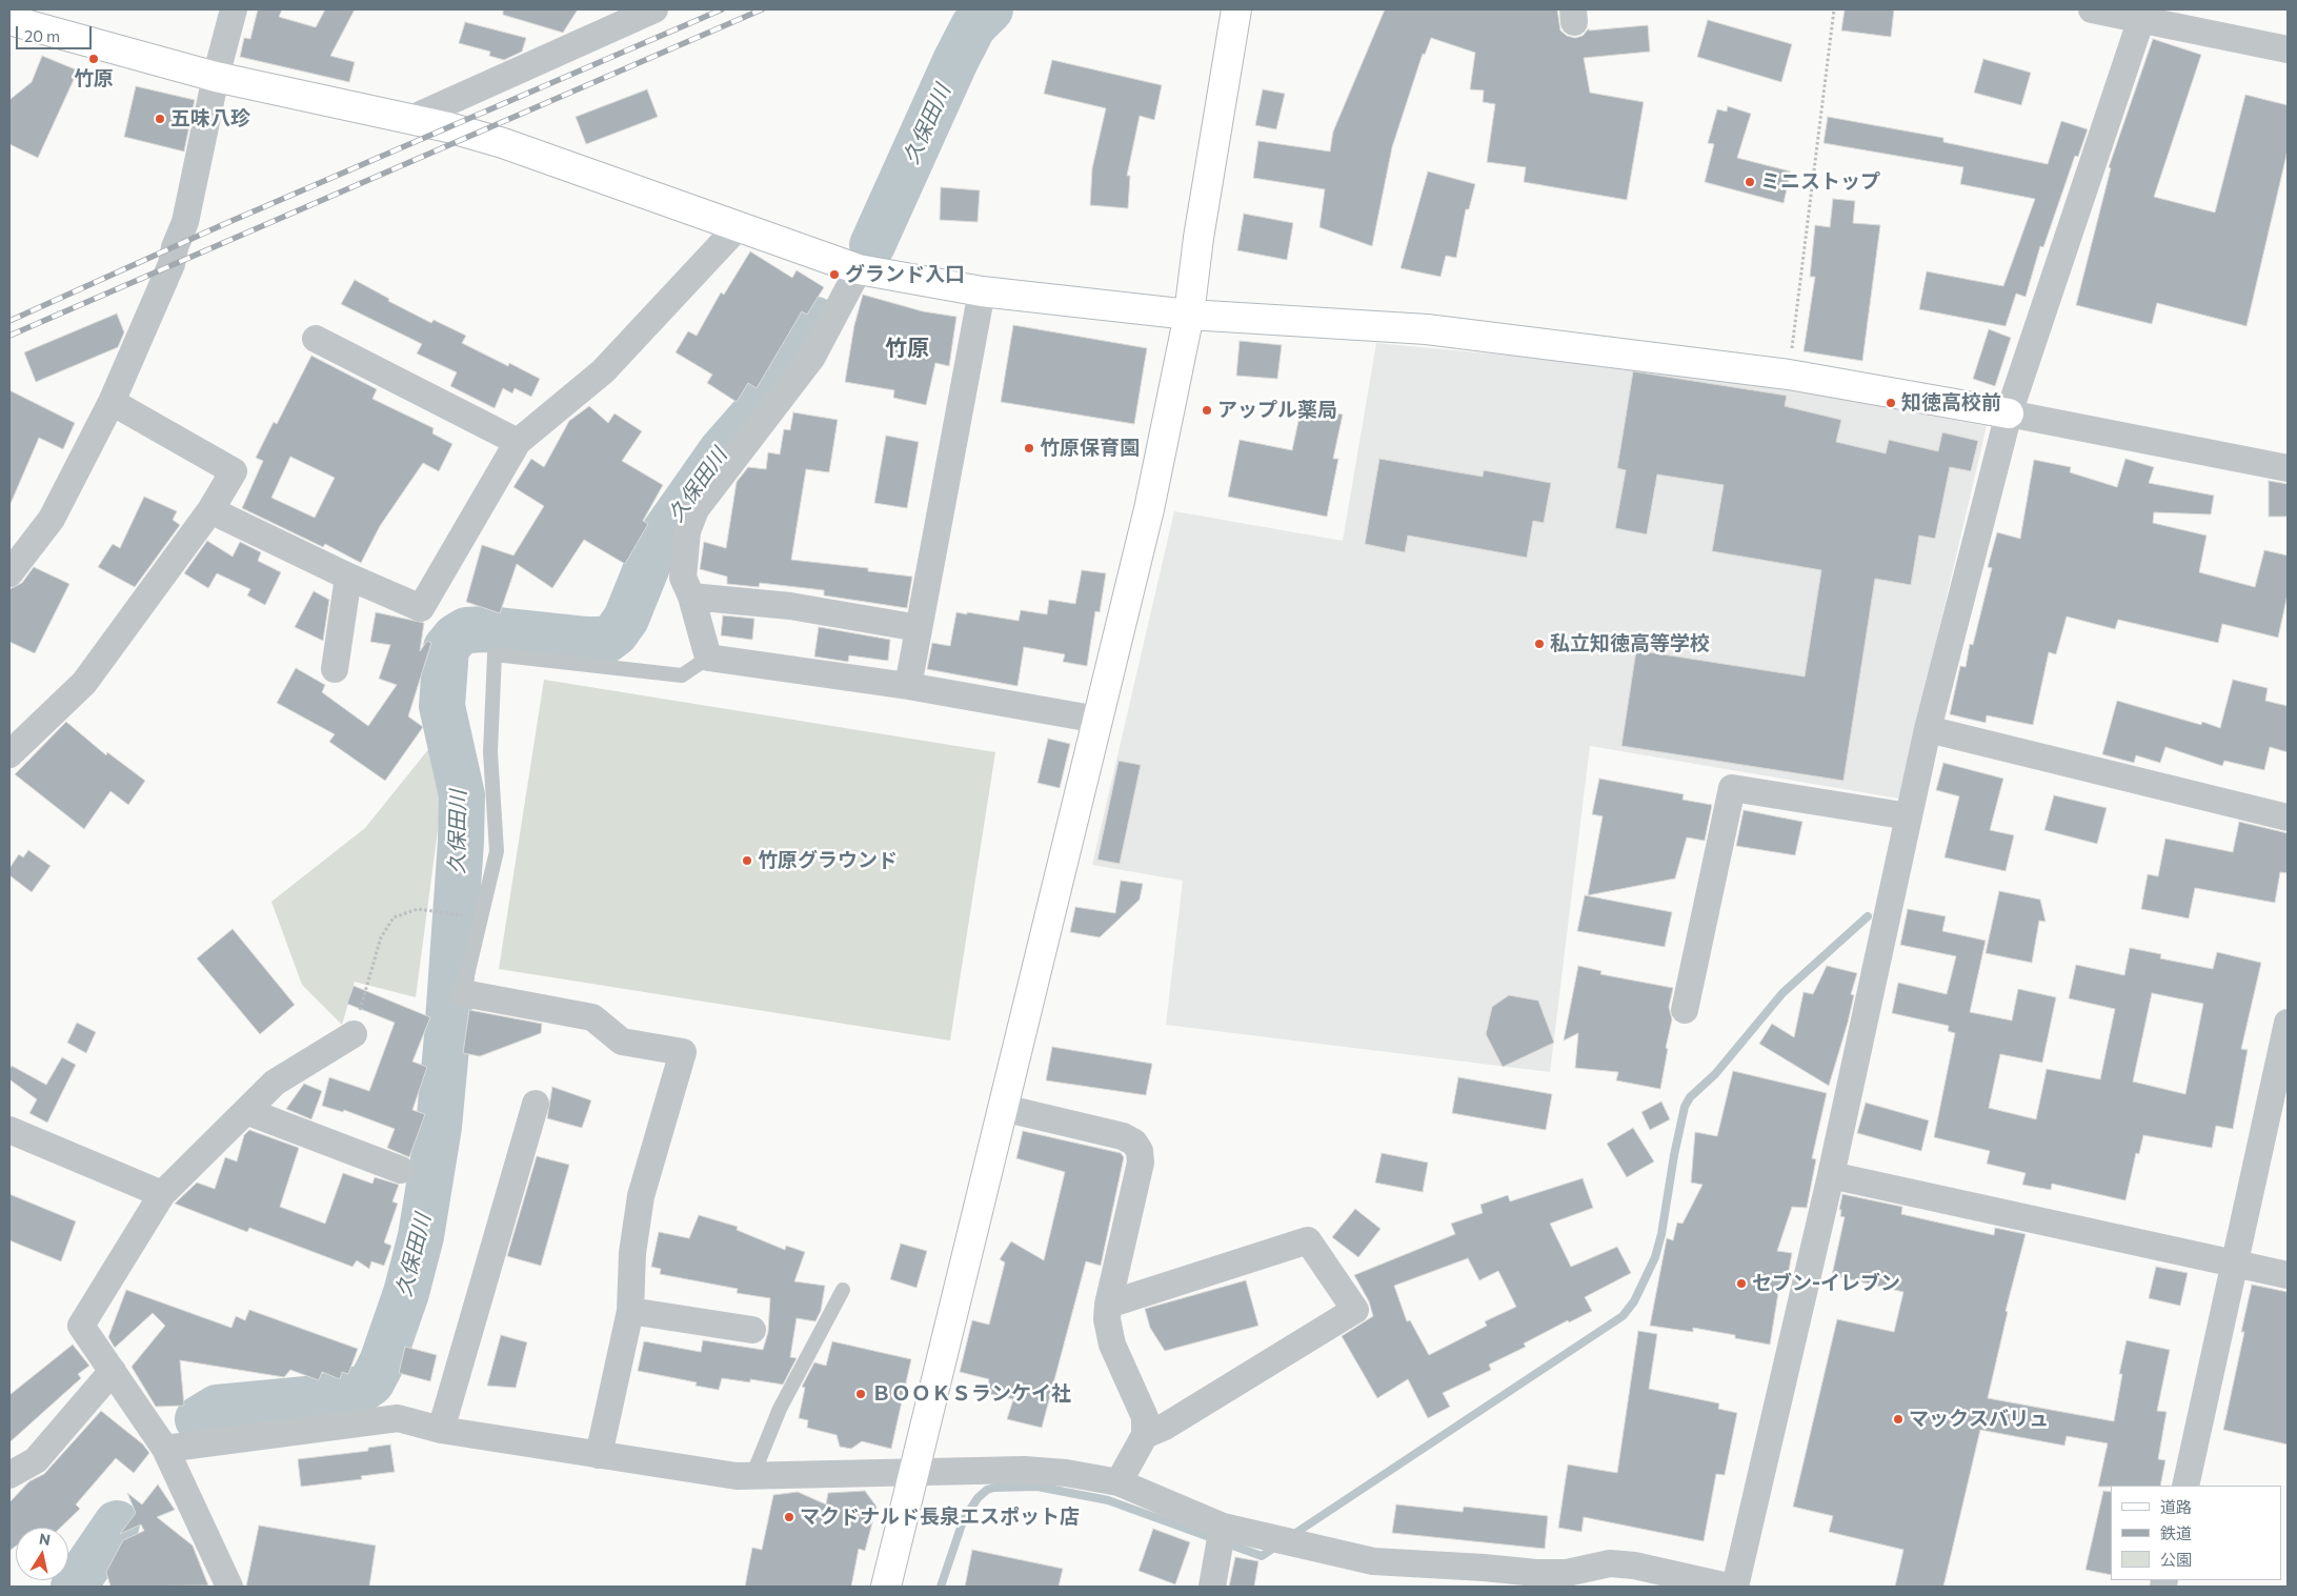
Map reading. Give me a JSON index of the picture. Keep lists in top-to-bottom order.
{
  "districts": ["竹原"],
  "water": ["久保田川"],
  "places": [
    "竹原",
    "五味八珍",
    "ミニストップ",
    "グランド入口",
    "知徳高校前",
    "アップル薬局",
    "竹原保育園",
    "私立知徳高等学校",
    "竹原グラウンド",
    "セブン-イレブン",
    "ＢＯＯＫＳランケイ社",
    "マックスバリュ",
    "マクドナルド長泉エスポット店"
  ],
  "legend": ["道路", "鉄道", "公園"],
  "scale_bar": "20 m",
  "north": "top"
}
